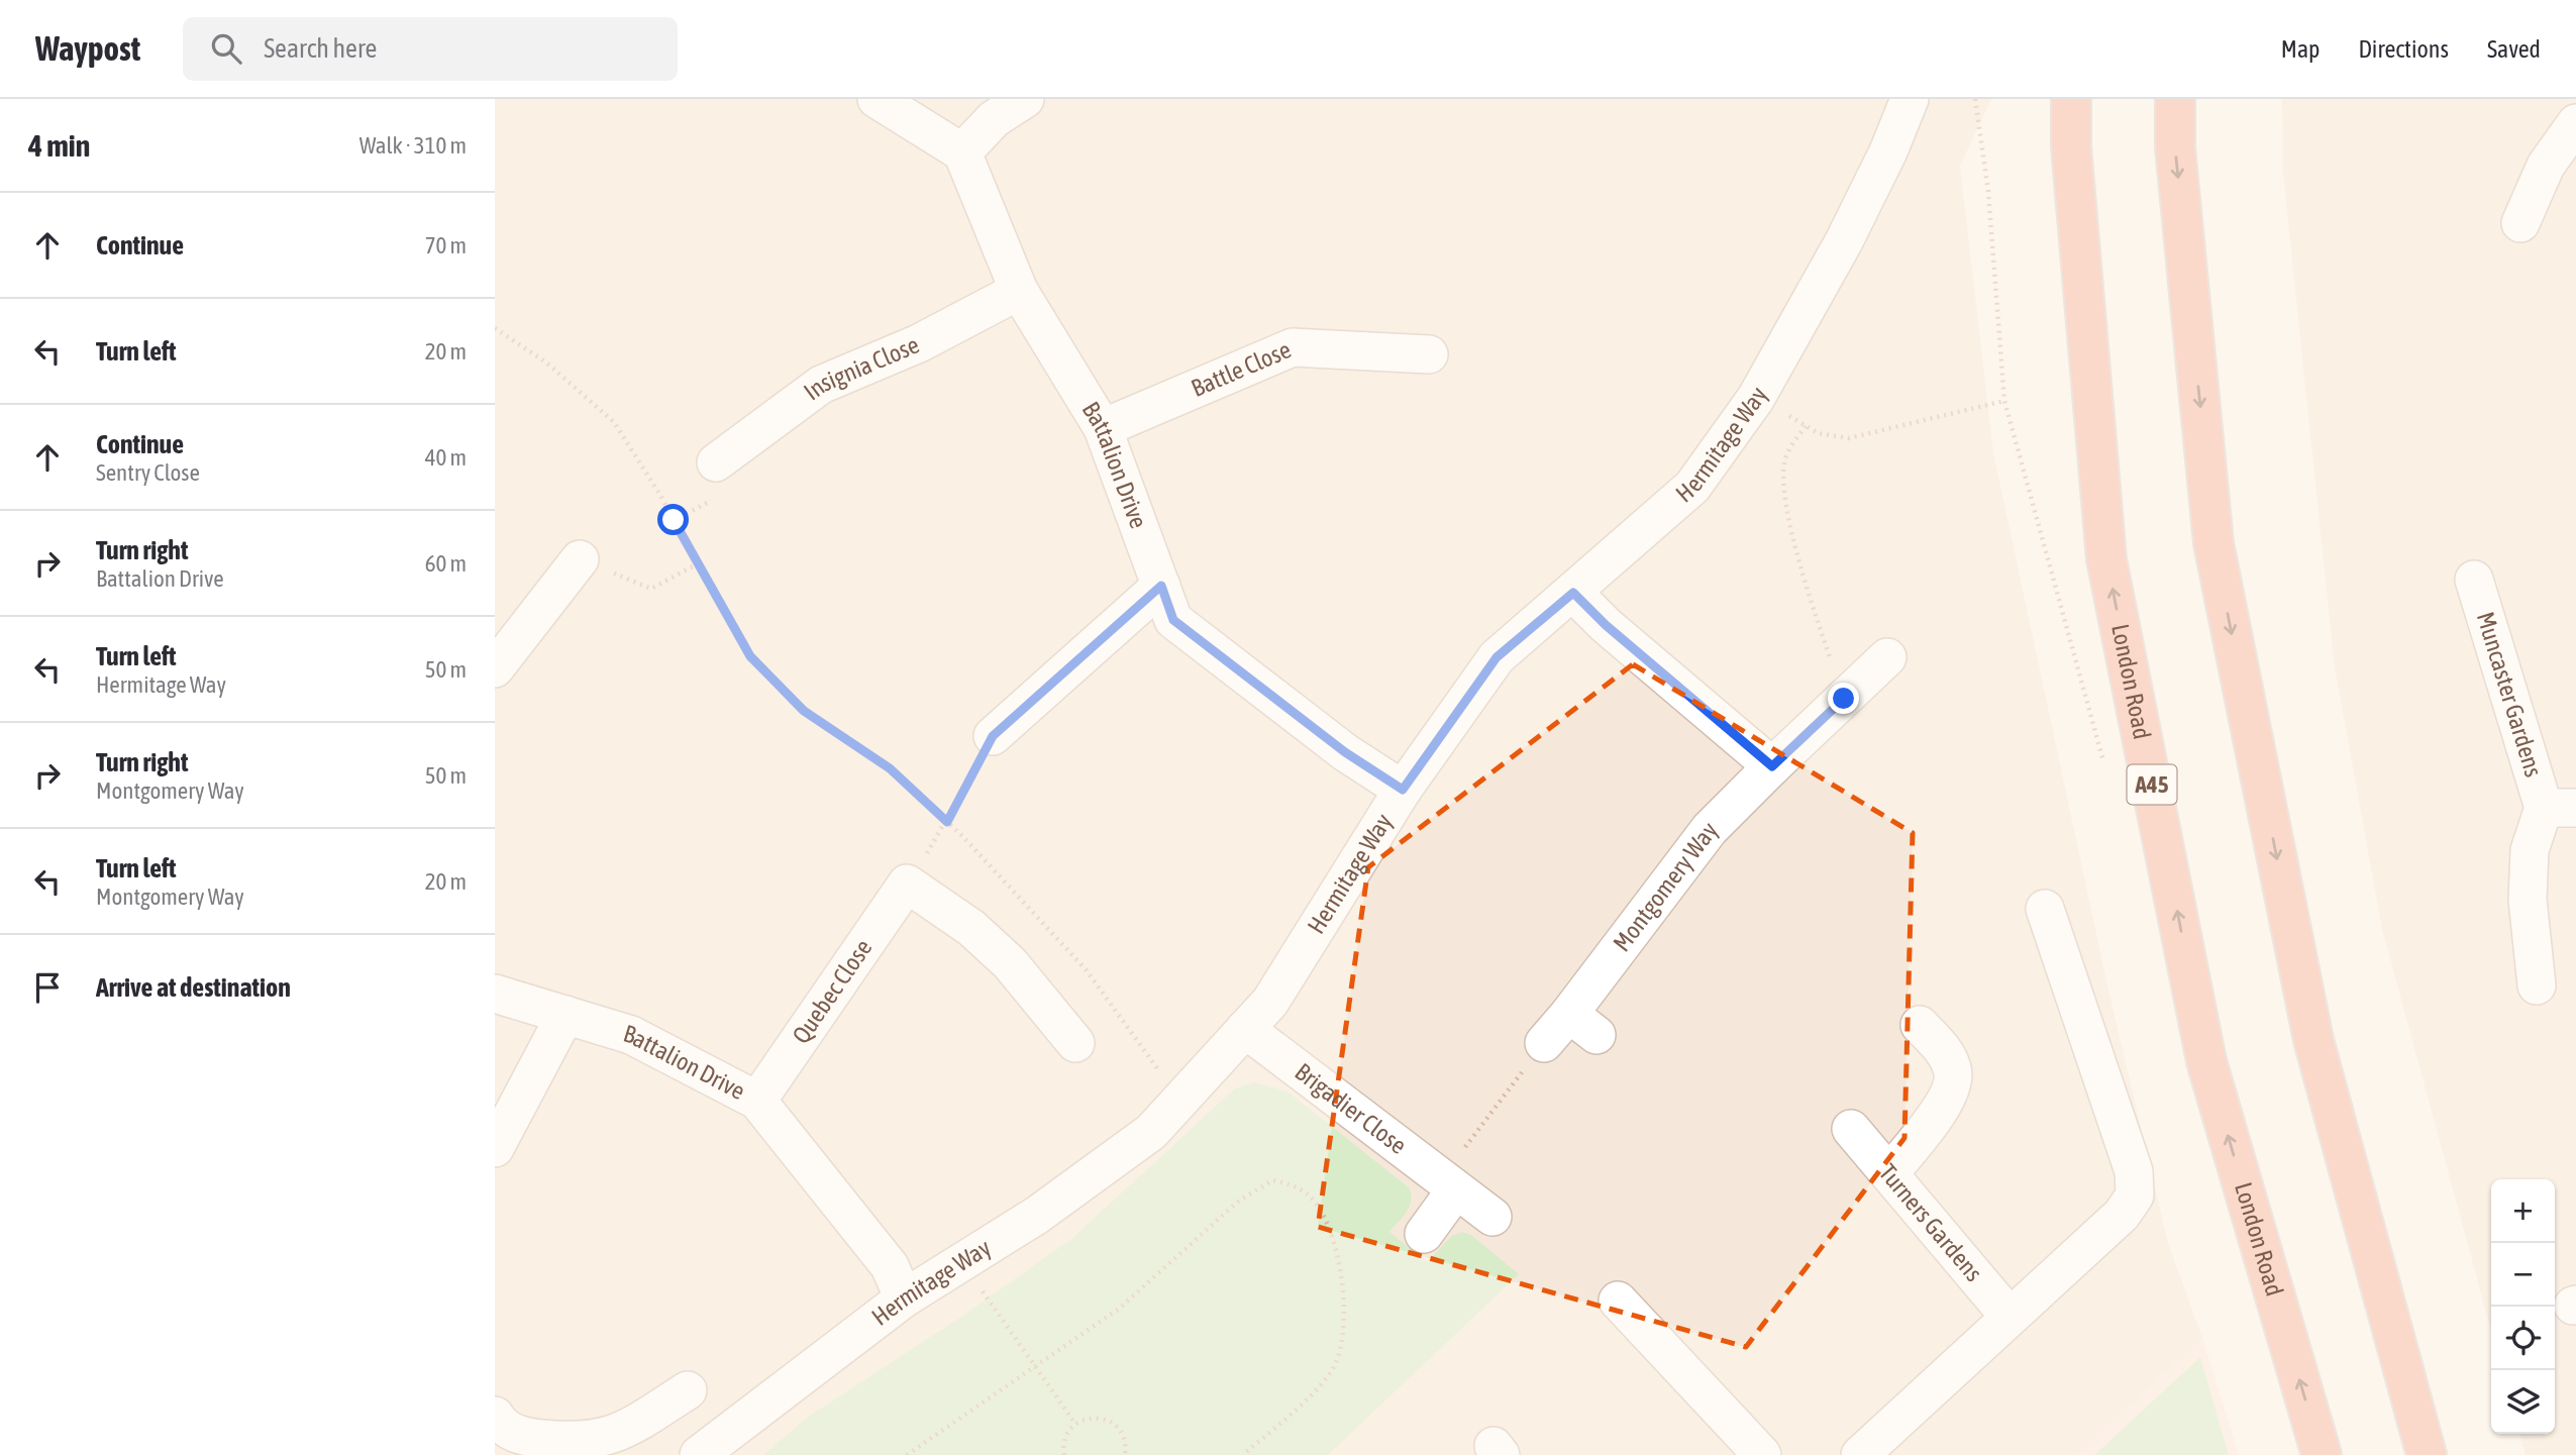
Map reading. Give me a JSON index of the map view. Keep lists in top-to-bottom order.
{
  "streets": {
    "highway": ["London Road", "A45"],
    "street": [
      "Insignia Close",
      "Battle Close",
      "Hermitage Way",
      "Battalion Drive",
      "Muncaster Gardens",
      "Montgomery Way",
      "Quebec Close",
      "Brigadier Close",
      "Turners Gardens"
    ]
  },
  "crossings": [
    ["Insignia Close", "Battalion Drive"],
    ["Battle Close", "Battalion Drive"],
    ["Hermitage Way", "Battalion Drive"],
    ["Hermitage Way", "Brigadier Close"],
    ["Battalion Drive", "Quebec Close"]
  ],
  "page": {
    "header": "Waypost",
    "search": "Search here",
    "nav": ["Map", "Directions", "Saved"],
    "heading": ["4 min", "Walk · 310 m"],
    "list": [
      ["Continue", "70 m"],
      ["Turn left", "20 m"],
      ["Continue", "Sentry Close", "40 m"],
      ["Turn right", "Battalion Drive", "60 m"],
      ["Turn left", "Hermitage Way", "50 m"],
      ["Turn right", "Montgomery Way", "50 m"],
      ["Turn left", "Montgomery Way", "20 m"],
      "Arrive at destination"
    ],
    "map_buttons": ["+", "−"]
  }
}
